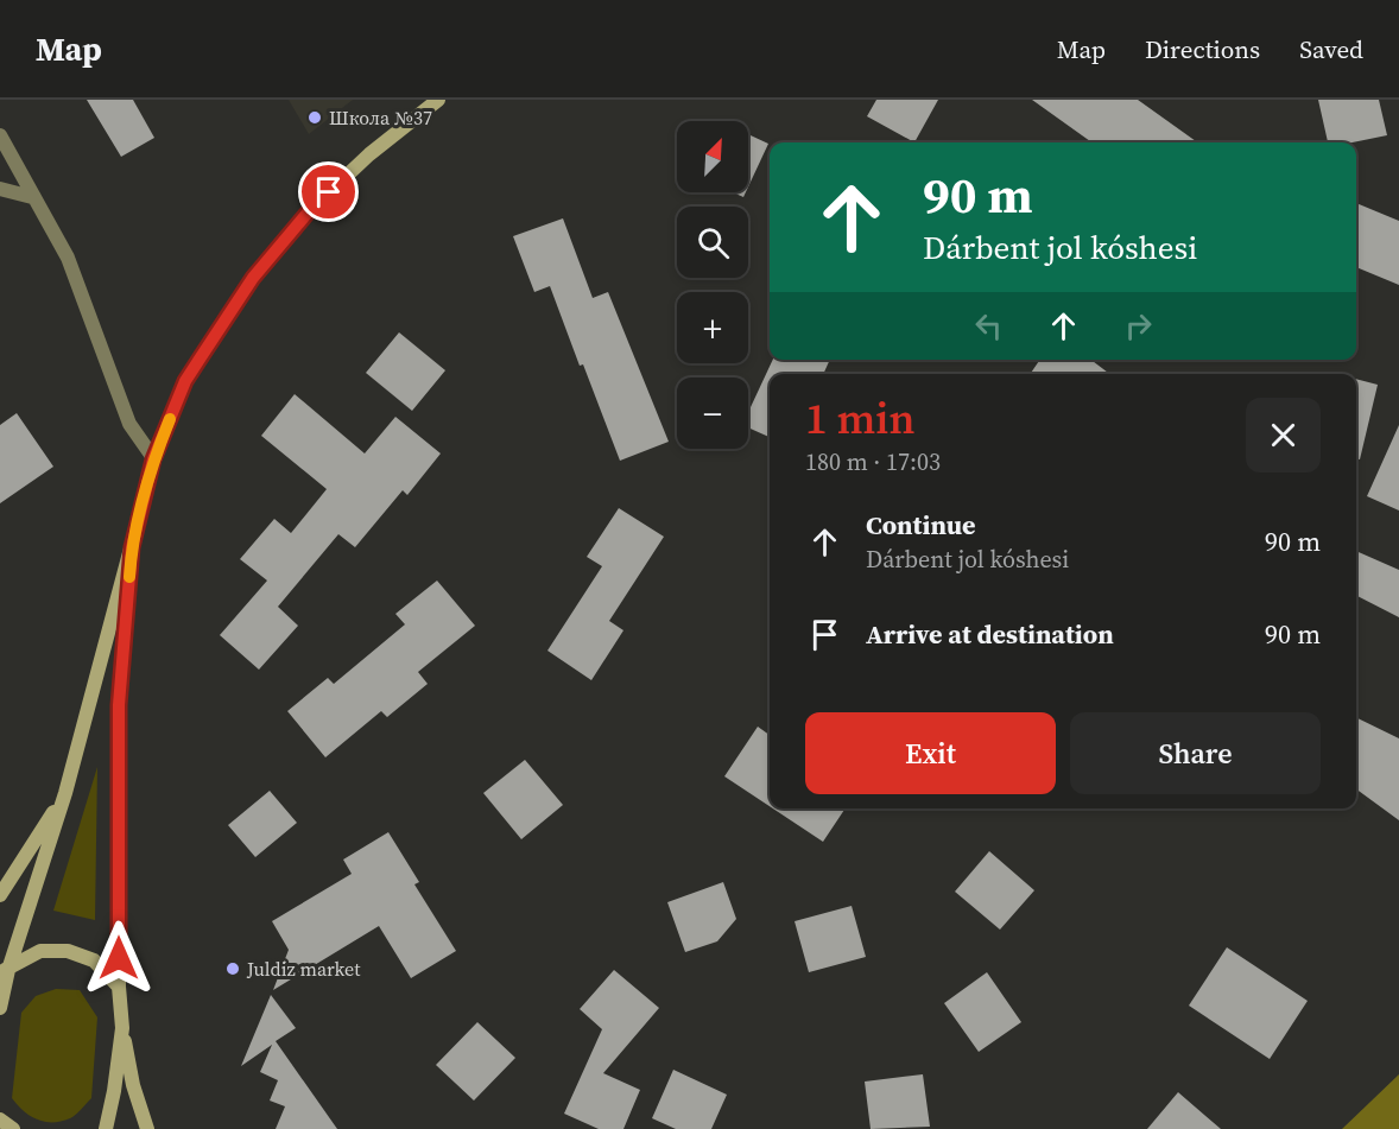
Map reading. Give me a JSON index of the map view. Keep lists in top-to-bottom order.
{
  "places": ["Школа №37", "Juldiz market"],
  "north": "top right",
  "page": {
    "header": "Map",
    "nav": ["Map", "Directions", "Saved"],
    "map_buttons": ["+", "−"],
    "turn": ["90 m", "Dárbent jol kóshesi"],
    "heading": ["1 min", "180 m · 17:03"],
    "list": [
      {
        "name": "Continue",
        "note": "Dárbent jol kóshesi",
        "value": "90 m"
      },
      {
        "name": "Arrive at destination",
        "value": "90 m"
      }
    ],
    "buttons": ["Exit", "Share"]
  }
}
